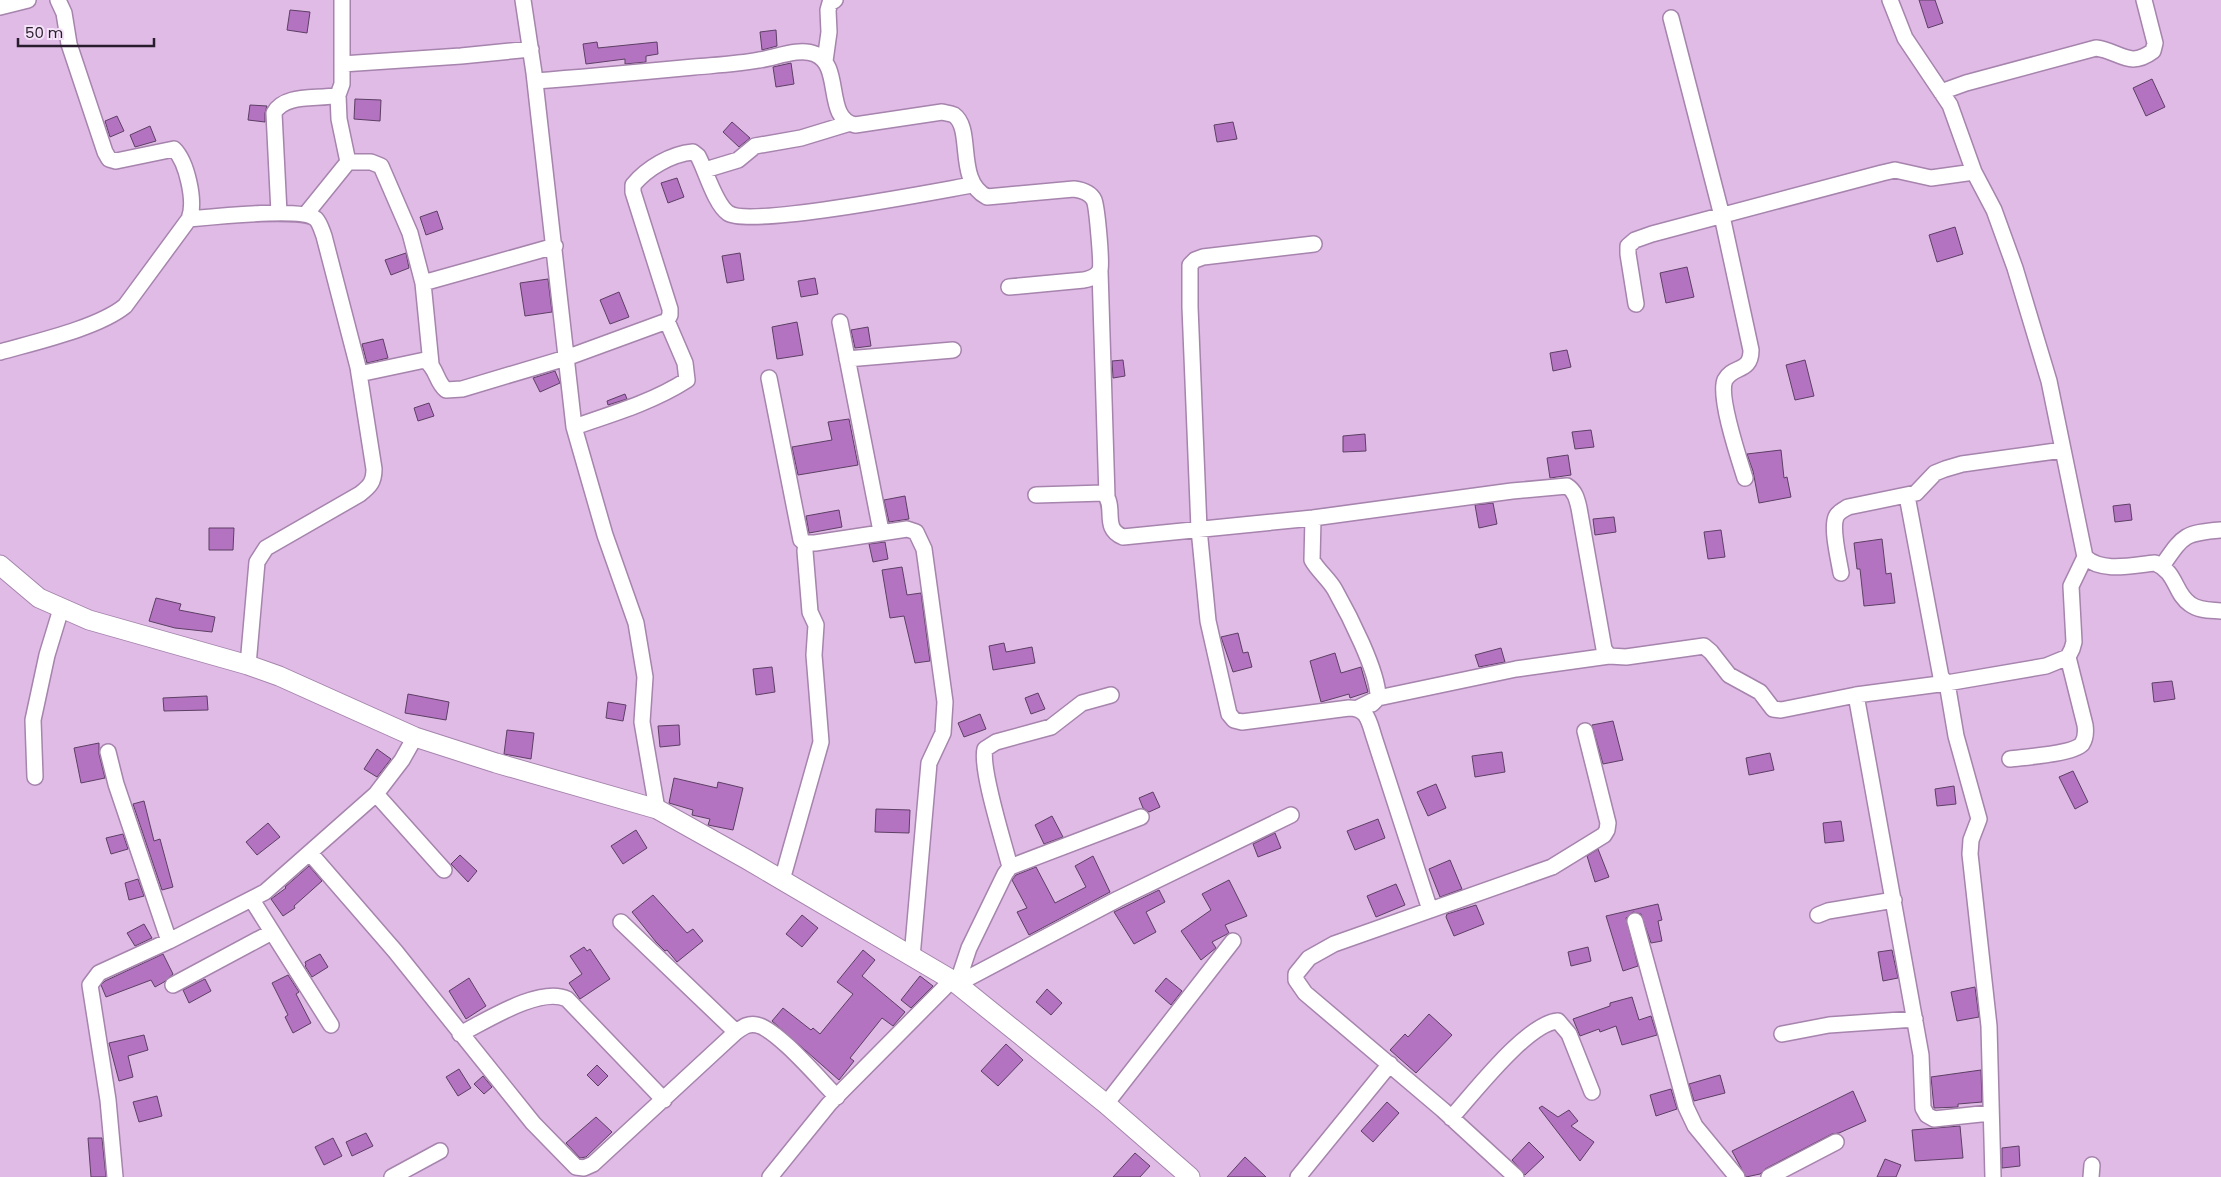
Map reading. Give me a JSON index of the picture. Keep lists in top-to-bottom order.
{
  "scale_bar": "50 m"
}
